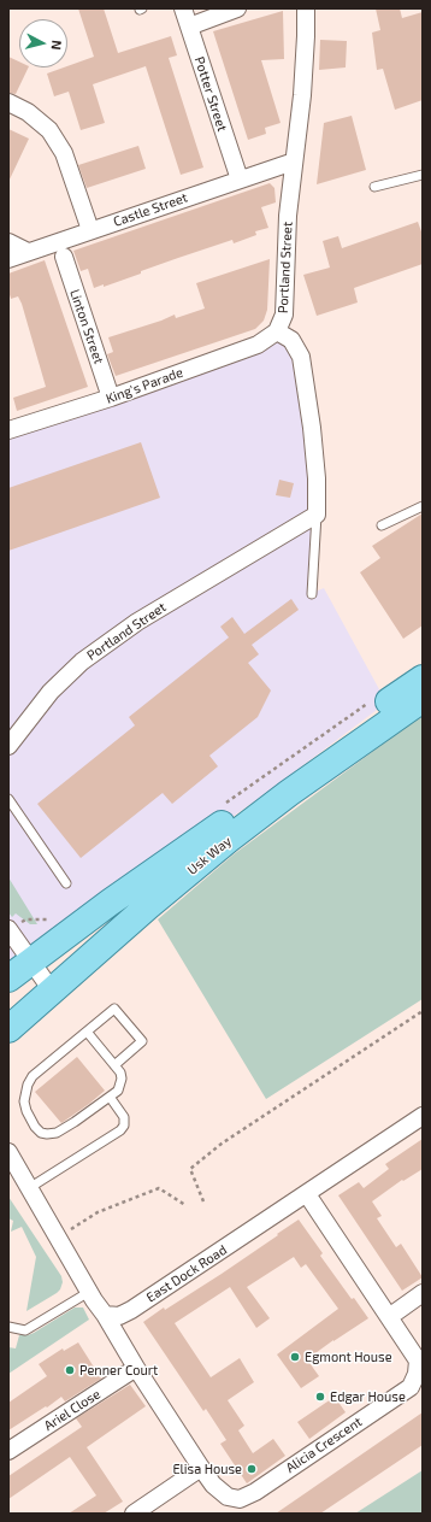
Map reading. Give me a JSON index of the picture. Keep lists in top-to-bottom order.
{
  "streets": {
    "main road": ["Usk Way"],
    "street": [
      "Potter Street",
      "Castle Street",
      "Portland Street",
      "Linton Street",
      "King's Parade",
      "East Dock Road",
      "Ariel Close",
      "Alicia Crescent"
    ]
  },
  "crossings": [
    ["Potter Street", "Castle Street"],
    ["Castle Street", "Portland Street"],
    ["Portland Street", "King's Parade"],
    ["Linton Street", "King's Parade"],
    ["East Dock Road", "Alicia Crescent"],
    ["Ariel Close", "Alicia Crescent"]
  ],
  "places": [
    "Egmont House",
    "Penner Court",
    "Edgar House",
    "Elisa House"
  ],
  "north": "right"
}
